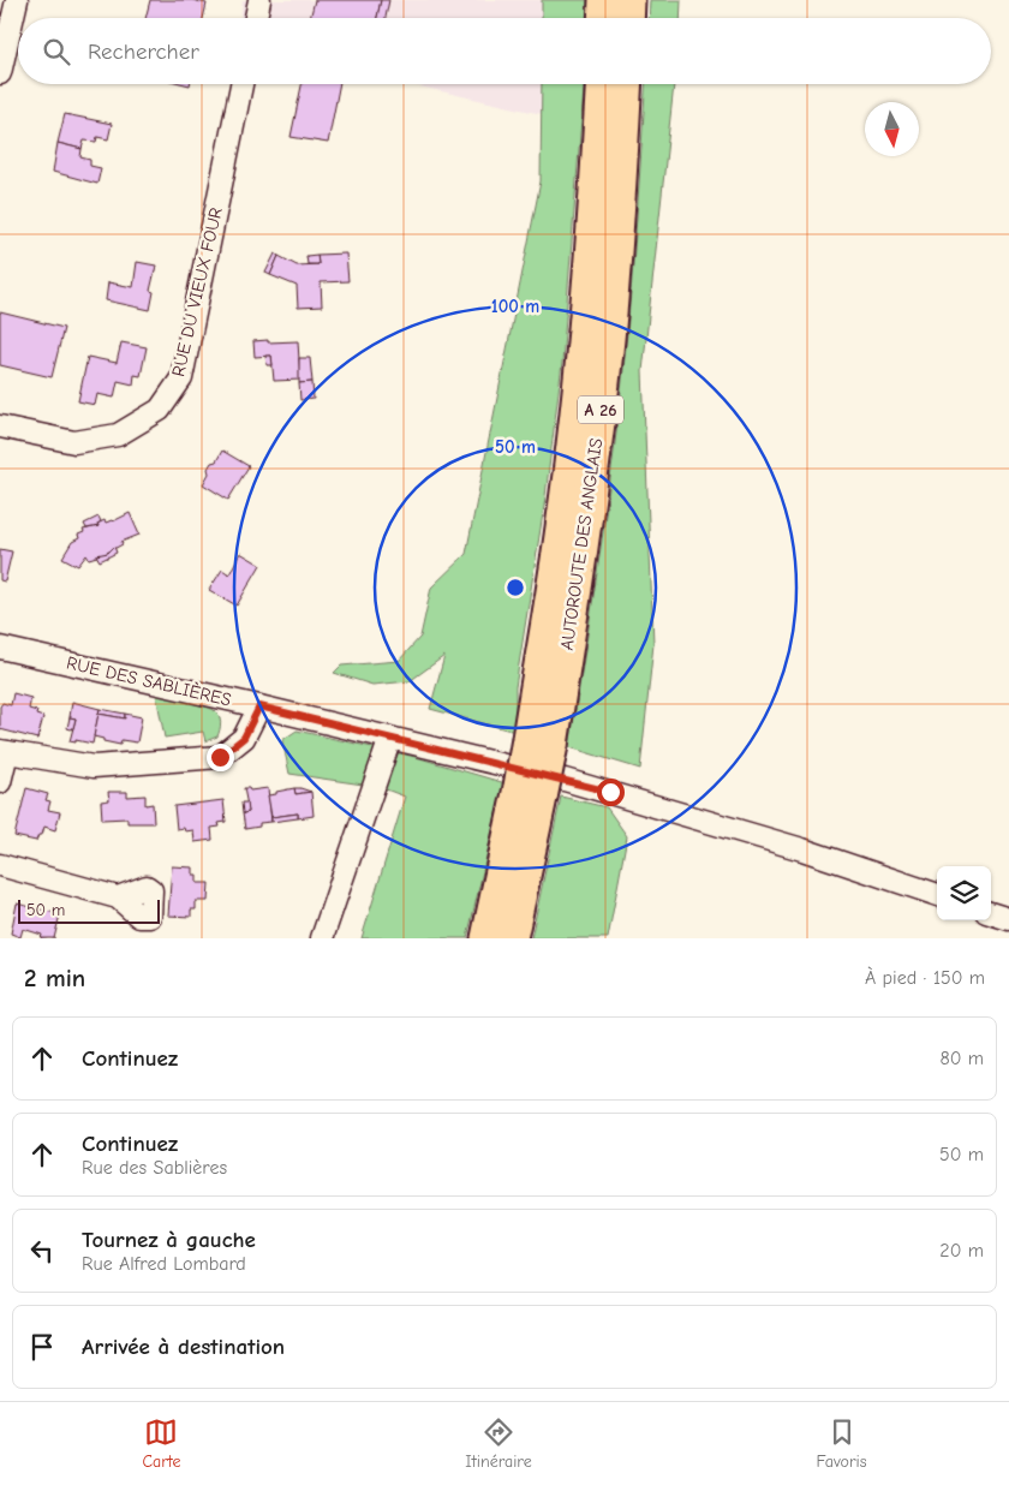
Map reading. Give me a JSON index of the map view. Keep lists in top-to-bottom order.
{
  "streets": {
    "highway": ["A 26", "AUTOROUTE DES ANGLAIS"],
    "street": ["RUE DU VIEUX FOUR", "RUE DES SABLIÈRES"]
  },
  "scale_bar": "50 m",
  "north": "bottom",
  "page": {
    "search": "Rechercher",
    "scale": "50 m",
    "heading": ["2 min", "À pied · 150 m"],
    "list": [
      ["Continuez", "80 m"],
      ["Continuez", "Rue des Sablières", "50 m"],
      ["Tournez à gauche", "Rue Alfred Lombard", "20 m"],
      "Arrivée à destination"
    ],
    "nav": ["Carte", "Itinéraire", "Favoris"]
  },
  "rings": ["100 m", "50 m"]
}
